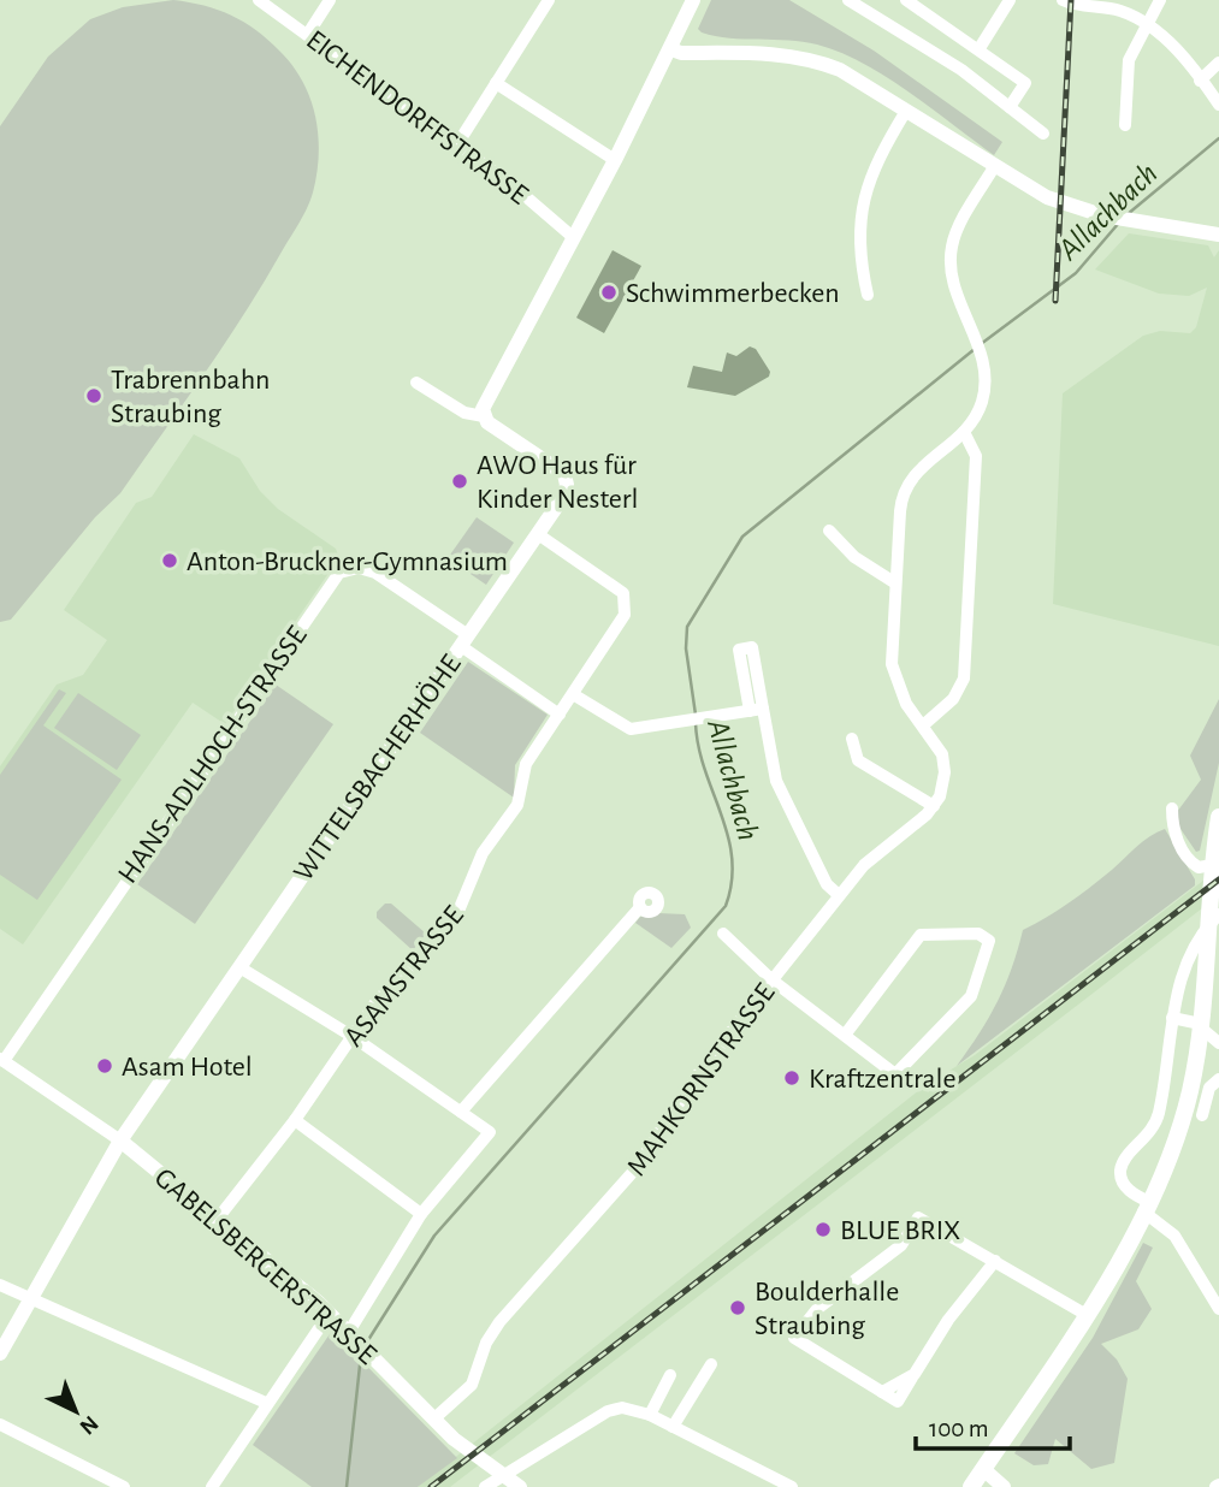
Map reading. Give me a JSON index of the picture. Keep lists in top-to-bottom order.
{
  "streets": {
    "street": [
      "EICHENDORFFSTRASSE",
      "HANS-ADLHOCH-STRASSE",
      "WITTELSBACHERHÖHE",
      "ASAMSTRASSE",
      "MAHKORNSTRASSE",
      "GABELSBERGERSTRASSE"
    ]
  },
  "crossings": [
    ["HANS-ADLHOCH-STRASSE", "WITTELSBACHERHÖHE"],
    ["HANS-ADLHOCH-STRASSE", "GABELSBERGERSTRASSE"],
    ["WITTELSBACHERHÖHE", "ASAMSTRASSE"],
    ["WITTELSBACHERHÖHE", "GABELSBERGERSTRASSE"],
    ["ASAMSTRASSE", "GABELSBERGERSTRASSE"],
    ["MAHKORNSTRASSE", "GABELSBERGERSTRASSE"]
  ],
  "water": ["Allachbach"],
  "places": [
    "Schwimmerbecken",
    "Trabrennbahn Straubing",
    "AWO Haus für Kinder Nesterl",
    "Anton-Bruckner-Gymnasium",
    "Asam Hotel",
    "Kraftzentrale",
    "BLUE BRIX",
    "Boulderhalle Straubing"
  ],
  "scale_bar": "100 m",
  "north": "bottom right"
}
